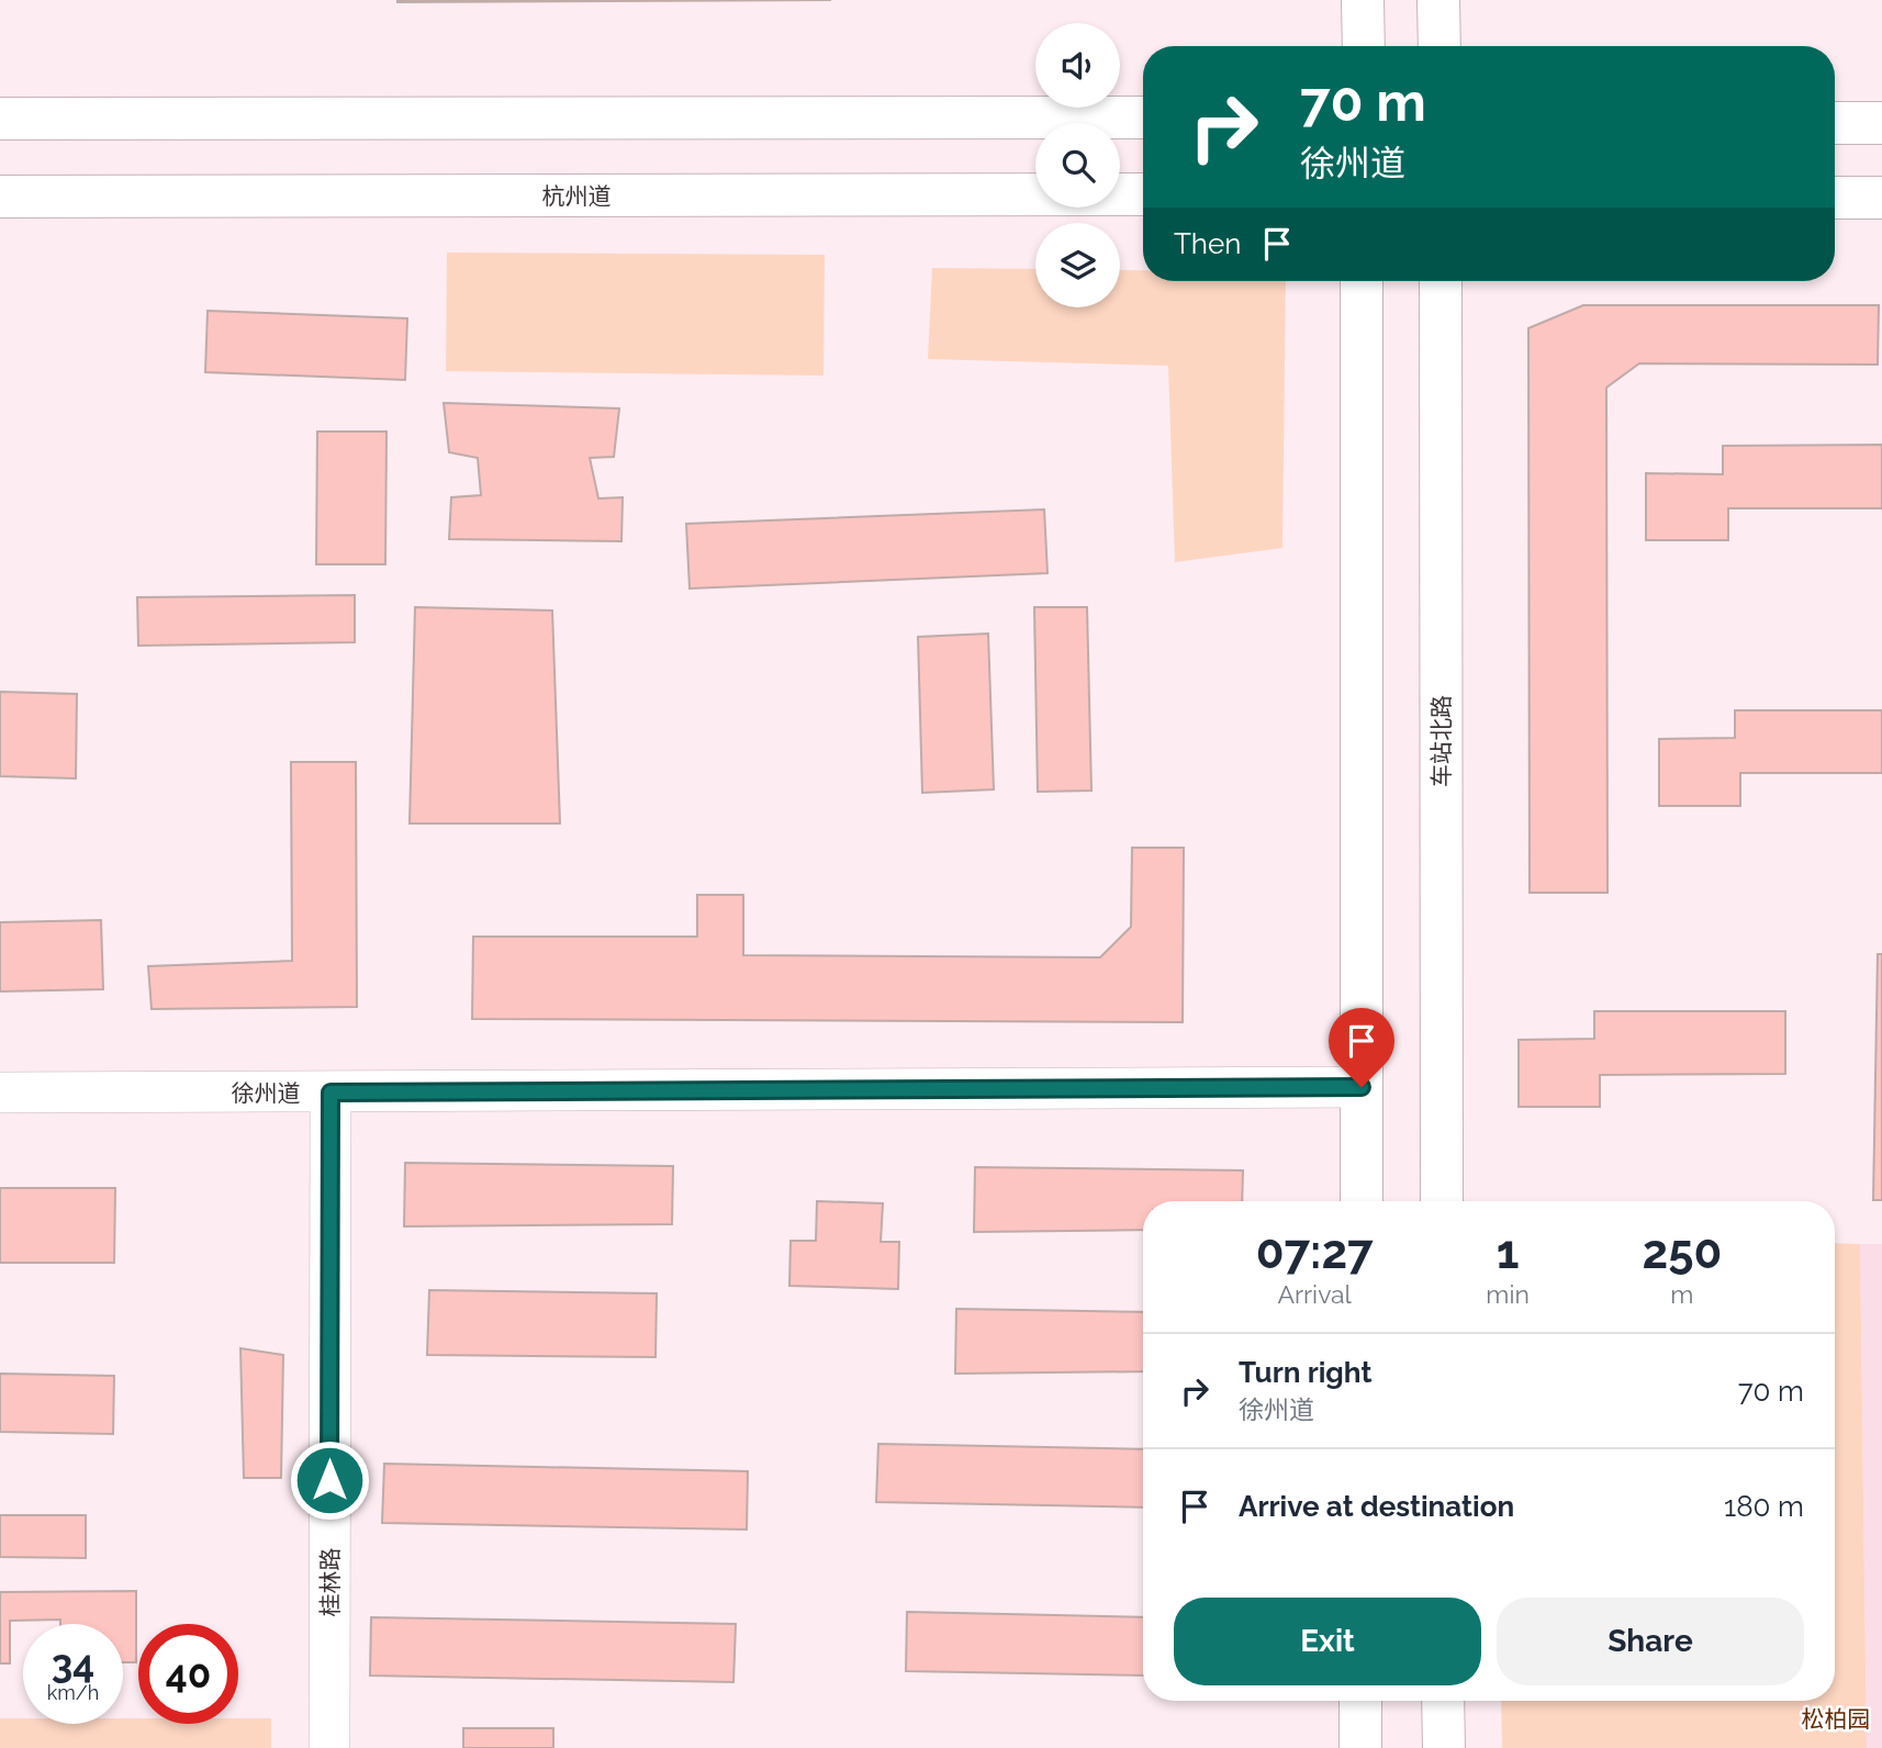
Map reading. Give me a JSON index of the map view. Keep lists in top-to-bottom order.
{
  "streets": {
    "main road": ["杭州道", "车站北路"],
    "street": ["徐州道", "桂林路"]
  },
  "crossings": [
    ["徐州道", "桂林路"]
  ],
  "parks": ["松柏园"],
  "page": {
    "turn": ["70 m", "徐州道"],
    "then": "Then",
    "eta": [
      "07:27",
      "Arrival",
      "1",
      "min",
      "250",
      "m"
    ],
    "list": [
      {
        "name": "Turn right",
        "note": "徐州道",
        "value": "70 m"
      },
      {
        "name": "Arrive at destination",
        "value": "180 m"
      }
    ],
    "buttons": ["Exit", "Share"],
    "speed": "34 km/h",
    "limit": "40"
  }
}
